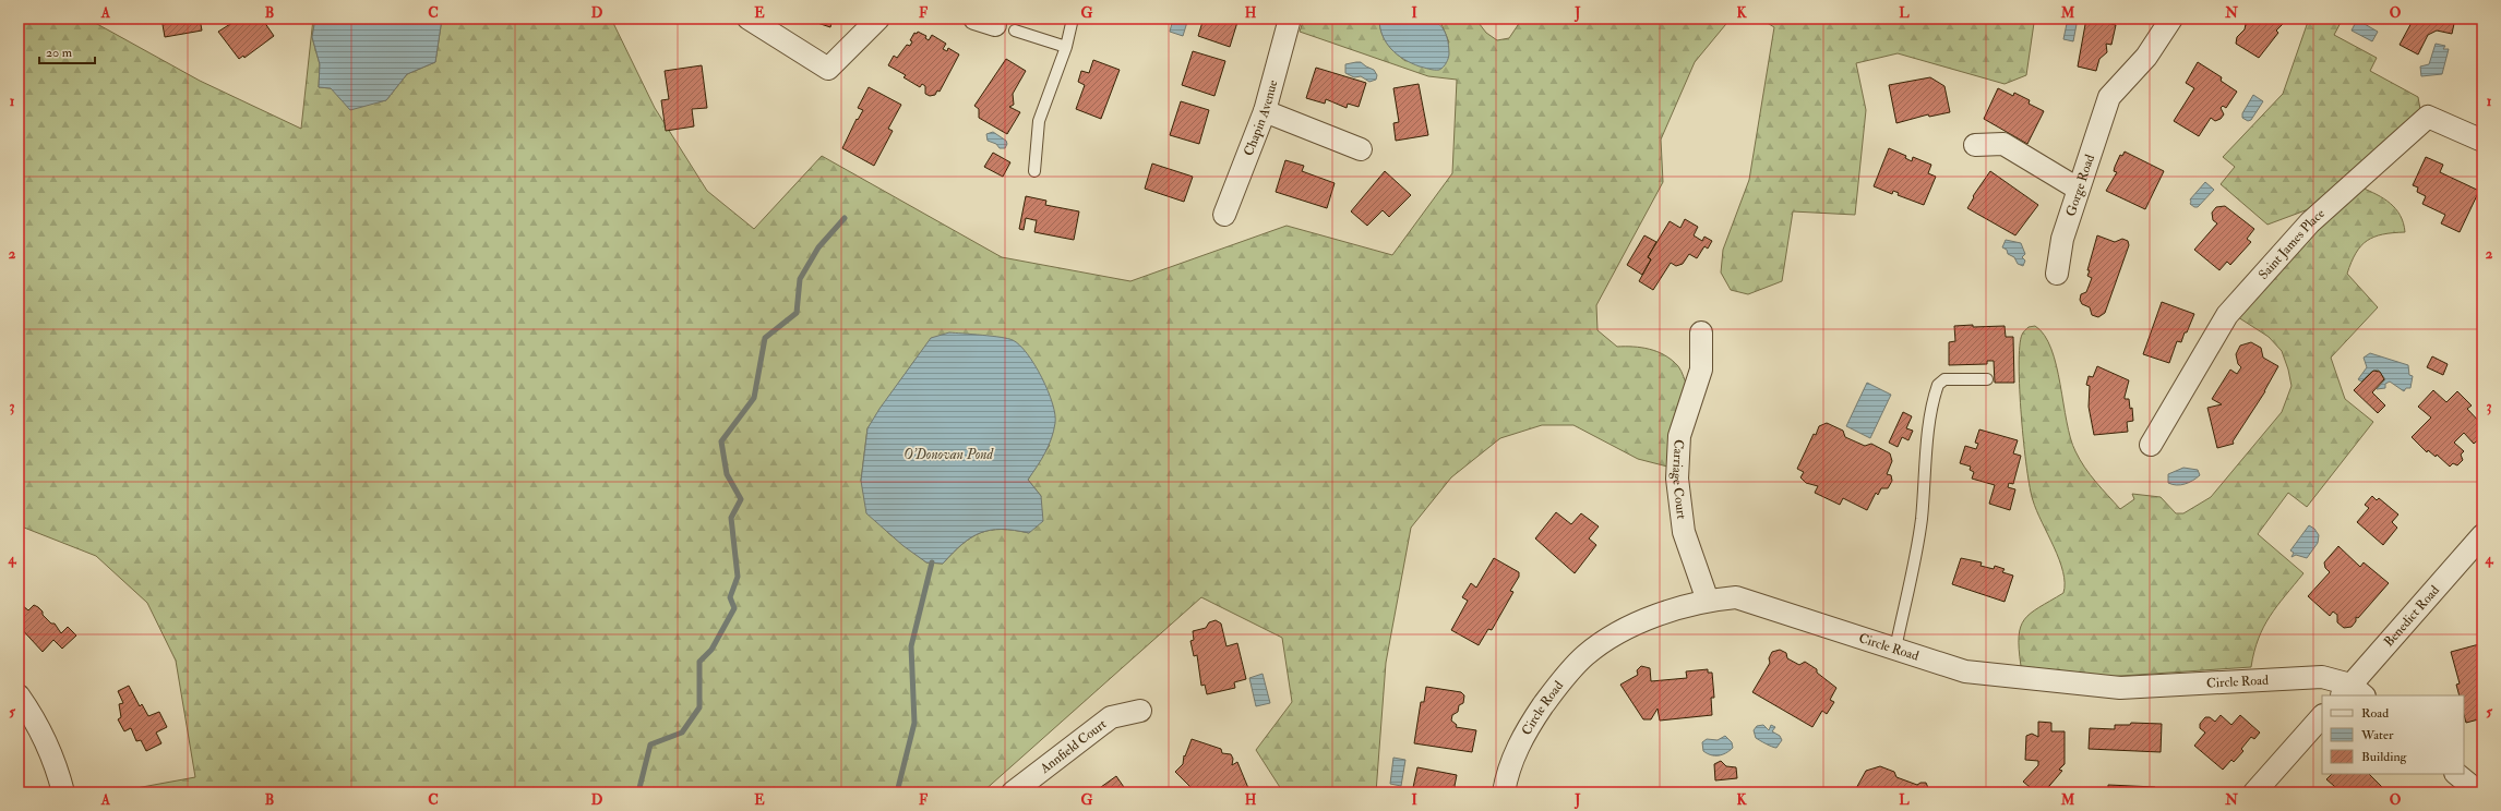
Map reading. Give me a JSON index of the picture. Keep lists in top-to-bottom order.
{
  "streets": {
    "street": [
      "Chapin Avenue",
      "Gorge Road",
      "Saint James Place",
      "Carriage Court",
      "Benedict Road",
      "Circle Road",
      "Annfield Court"
    ]
  },
  "crossings": [
    ["Carriage Court", "Circle Road"],
    ["Benedict Road", "Circle Road"]
  ],
  "water": ["O'Donovan Pond"],
  "legend": ["Road", "Water", "Building"],
  "scale_bar": "20 m",
  "grid": {
    "columns": [
      "A",
      "B",
      "C",
      "D",
      "E",
      "F",
      "G",
      "H",
      "I",
      "J",
      "K",
      "L",
      "M",
      "N",
      "O"
    ],
    "rows": [
      "1",
      "2",
      "3",
      "4",
      "5"
    ]
  }
}
